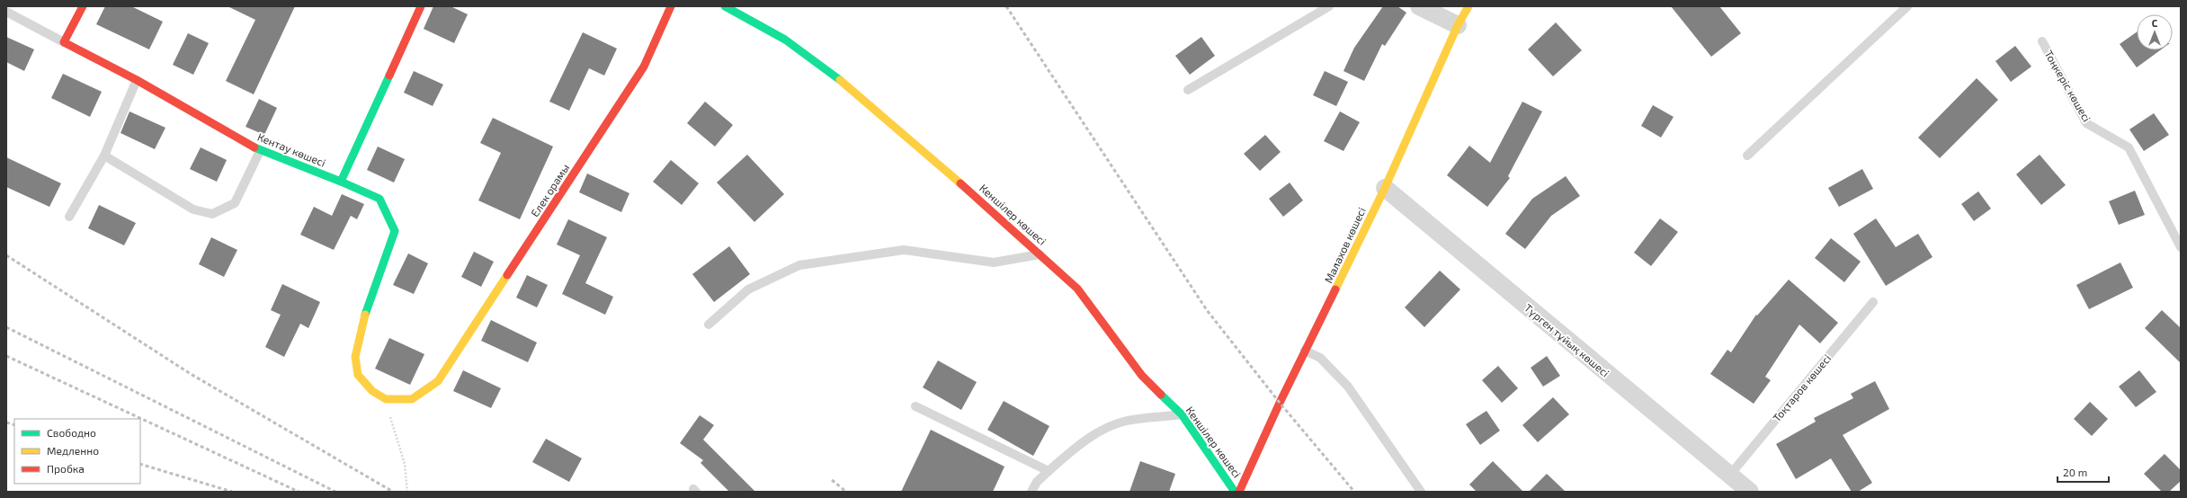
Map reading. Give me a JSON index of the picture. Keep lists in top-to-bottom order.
{
  "streets": {
    "street": [
      "Кентау көшесі",
      "Елек орамы",
      "Кеншілер көшесі",
      "Малахов көшесі",
      "Түрген тұйық көшесі"
    ],
    "lane": ["Тоңкерiс көшесі", "Тоқтаров көшесі"]
  },
  "crossings": [
    ["Кентау көшесі", "Елек орамы"],
    ["Малахов көшесі", "Түрген тұйық көшесі"],
    ["Түрген тұйық көшесі", "Тоқтаров көшесі"]
  ],
  "legend": ["Свободно", "Медленно", "Пробка"],
  "scale_bar": "20 m",
  "north": "top"
}
